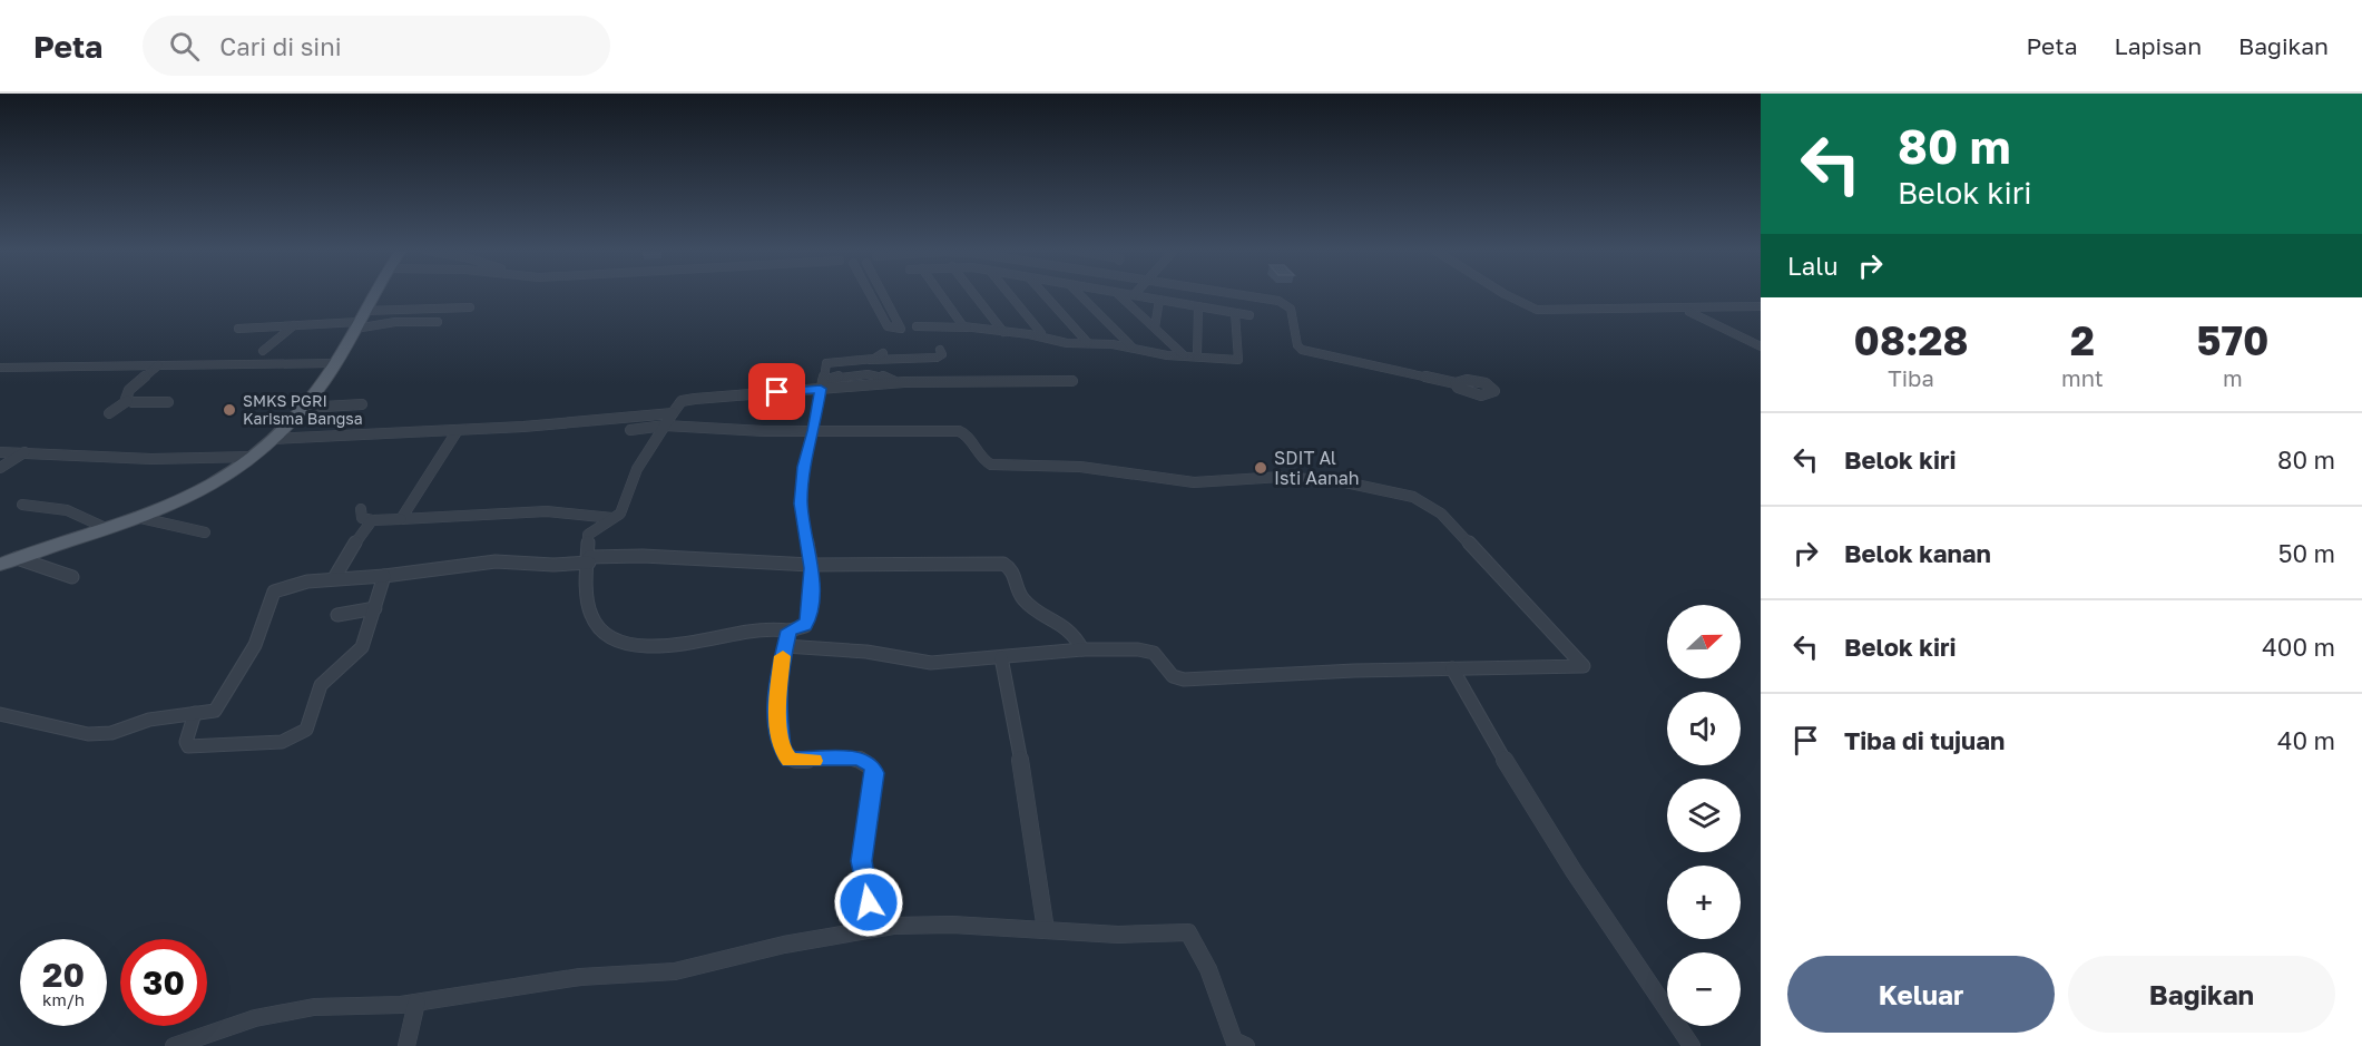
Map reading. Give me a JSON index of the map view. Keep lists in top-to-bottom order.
{
  "places": ["SMKS PGRI Karisma Bangsa", "SDIT Al Isti Aanah"],
  "north": "right",
  "page": {
    "header": "Peta",
    "search": "Cari di sini",
    "nav": ["Peta", "Lapisan", "Bagikan"],
    "turn": ["80 m", "Belok kiri"],
    "then": "Lalu",
    "eta": [
      "08:28",
      "Tiba",
      "2",
      "mnt",
      "570",
      "m"
    ],
    "list": [
      {
        "name": "Belok kiri",
        "value": "80 m"
      },
      {
        "name": "Belok kanan",
        "value": "50 m"
      },
      {
        "name": "Belok kiri",
        "value": "400 m"
      },
      {
        "name": "Tiba di tujuan",
        "value": "40 m"
      }
    ],
    "map_buttons": ["+", "−"],
    "speed": "20 km/h",
    "limit": "30",
    "buttons": ["Keluar", "Bagikan"]
  }
}
